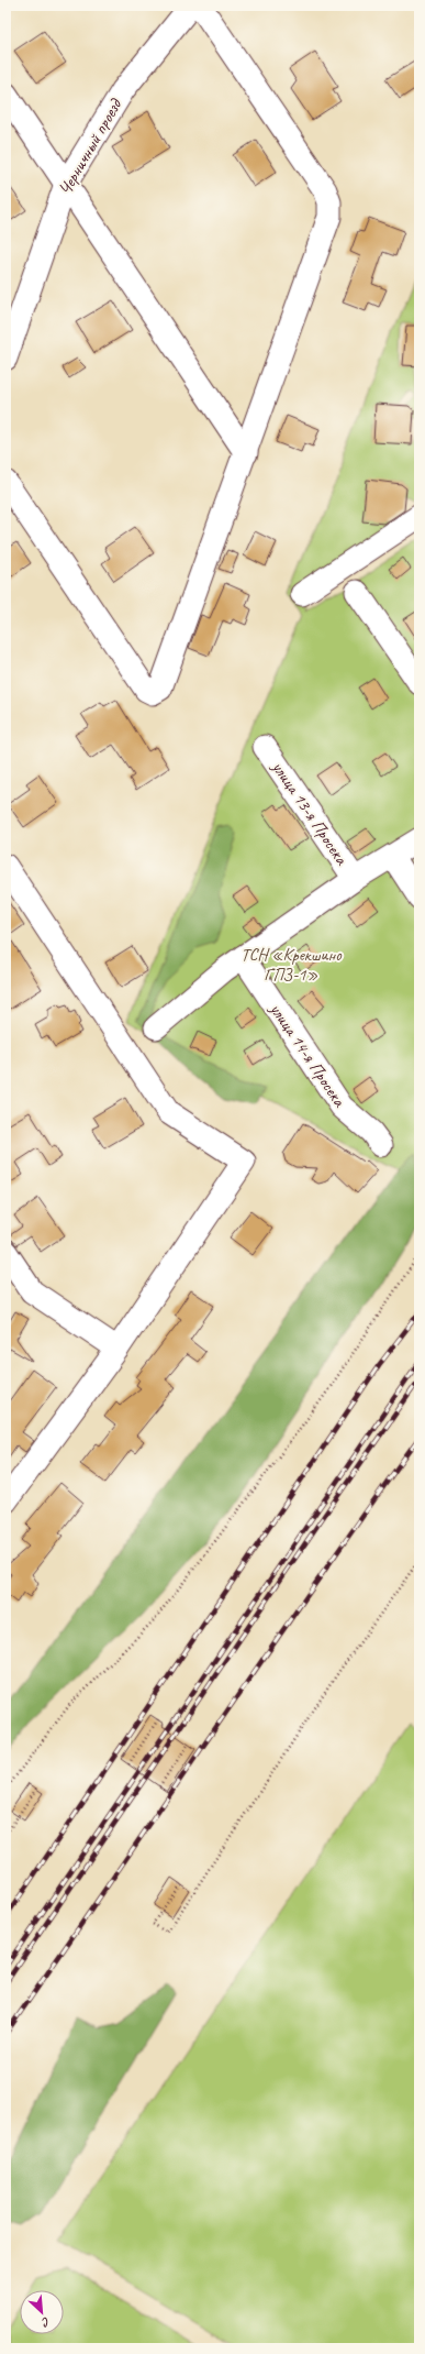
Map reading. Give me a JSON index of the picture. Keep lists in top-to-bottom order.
{
  "streets": {
    "street": ["Черничный проезд", "улица 13-я Просека", "улица 14-я Просека"]
  },
  "parks": ["ТСН «Крекшино ГПЗ-1»"],
  "north": "bottom right"
}
